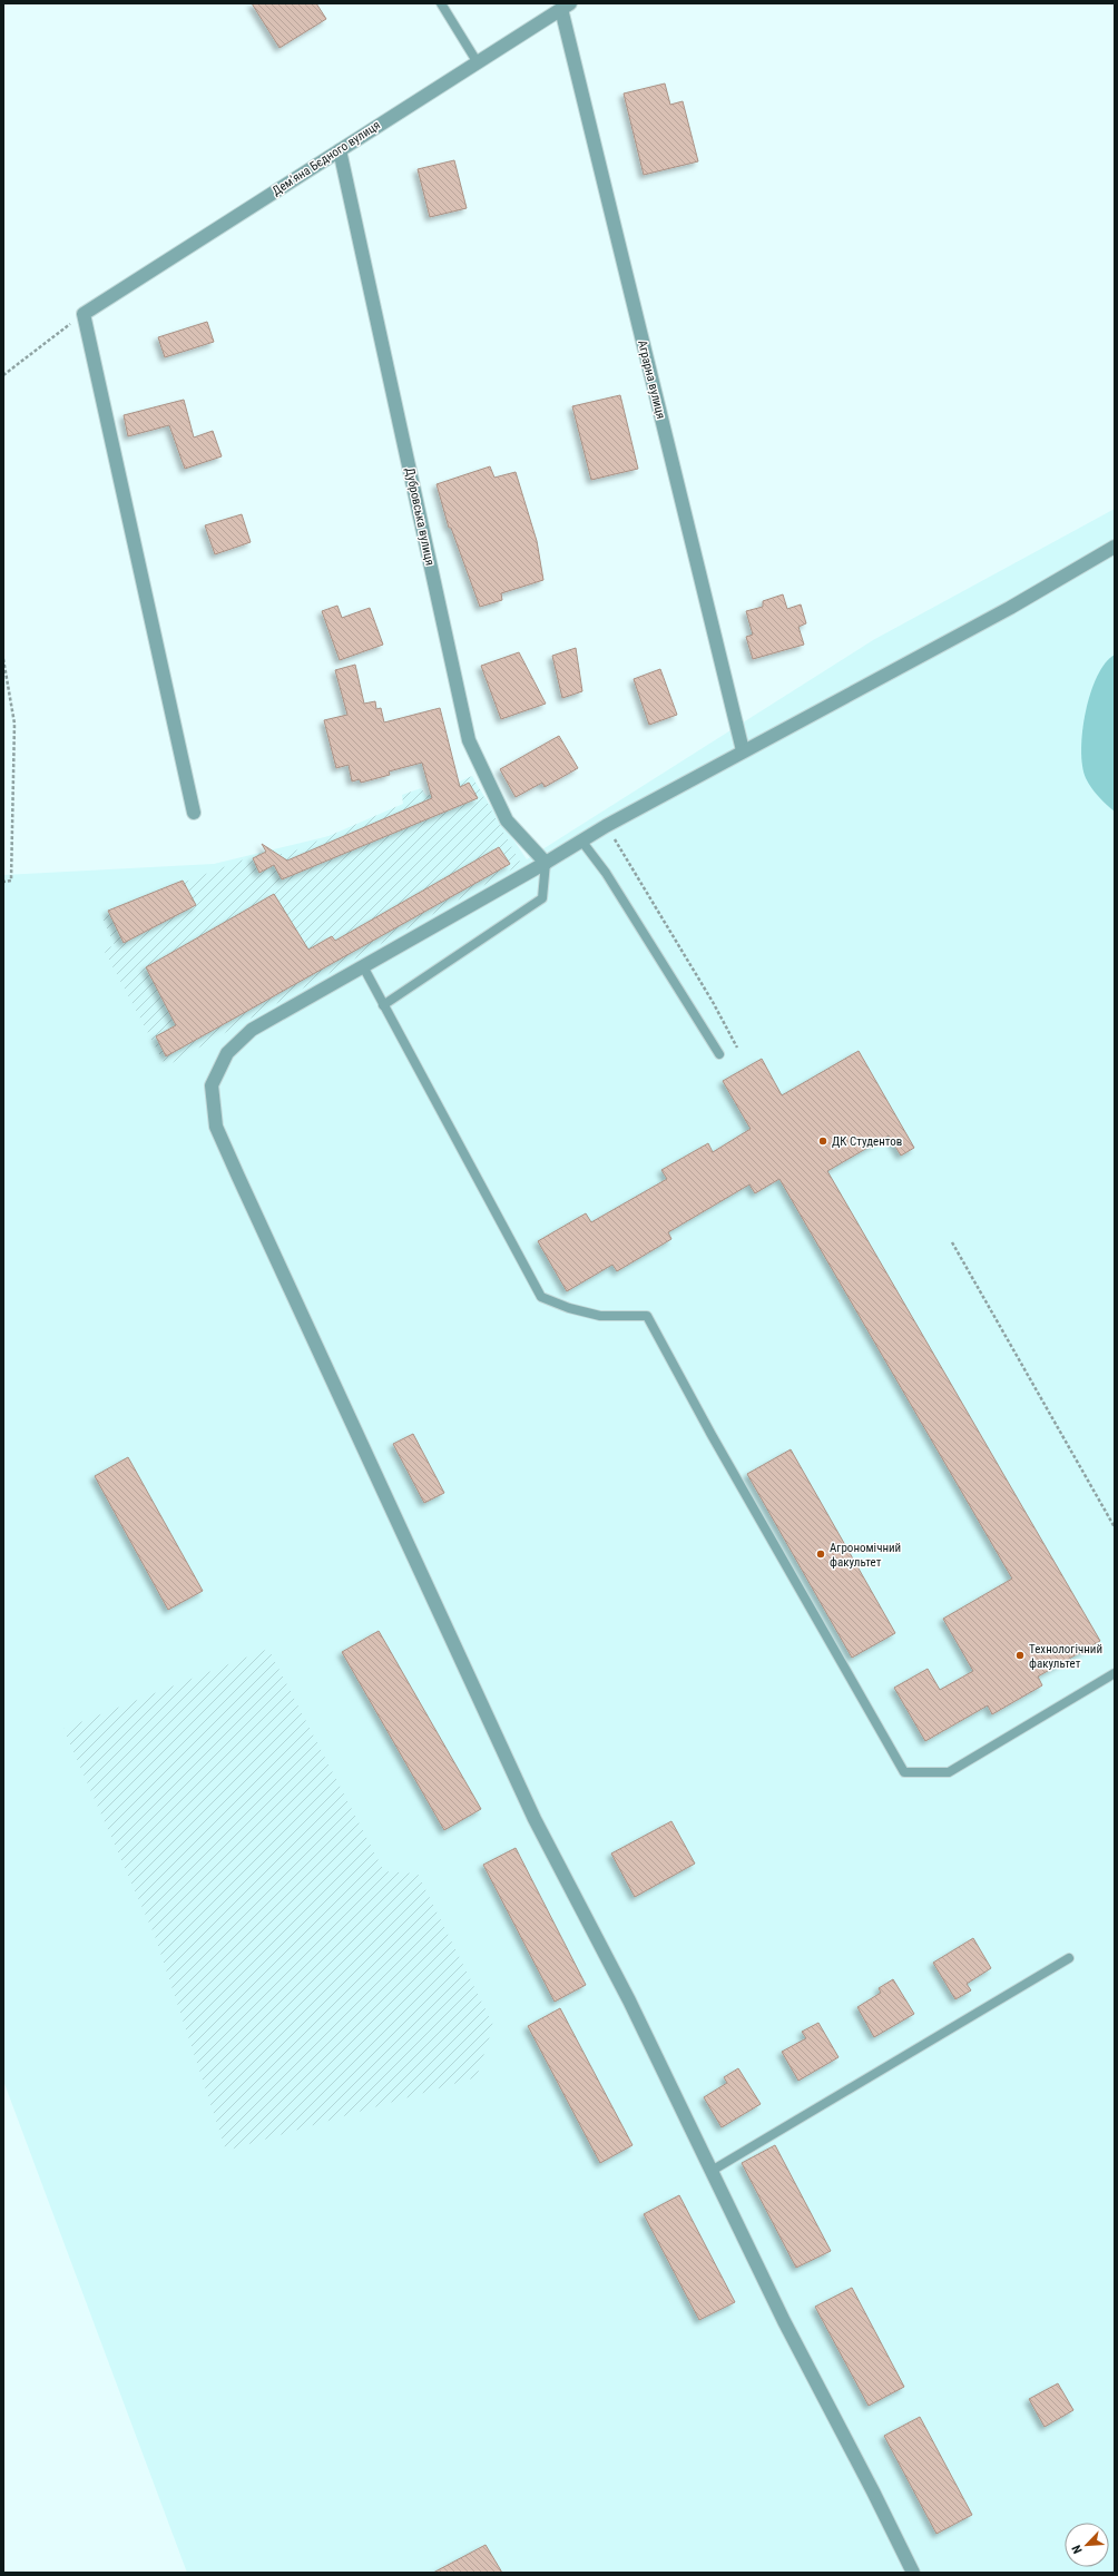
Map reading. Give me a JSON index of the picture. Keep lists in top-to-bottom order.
{
  "streets": {
    "street": ["Дем’яна Бєдного вулиця", "Аграрна вулиця", "Дубровська вулиця"]
  },
  "crossings": [
    ["Дем’яна Бєдного вулиця", "Аграрна вулиця"],
    ["Дем’яна Бєдного вулиця", "Дубровська вулиця"]
  ],
  "places": ["ДК Студентов", "Агрономічний факультет", "Технологічний факультет"],
  "north": "bottom left"
}
